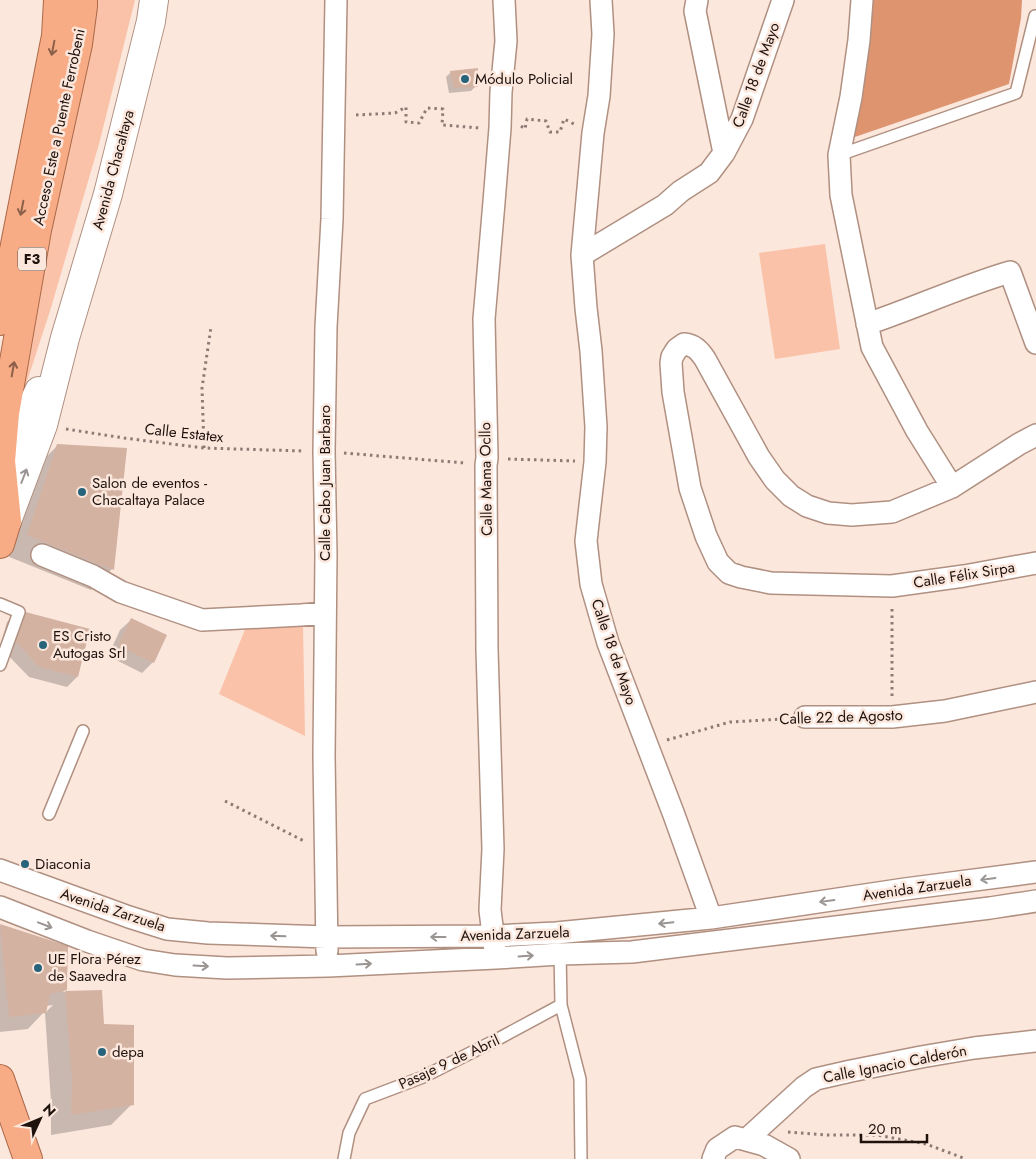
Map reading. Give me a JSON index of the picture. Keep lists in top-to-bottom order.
{
  "streets": {
    "highway": ["Acceso Este a Puente Ferrobeni", "F3"],
    "street": [
      "Calle 18 de Mayo",
      "Avenida Chacaltaya",
      "Calle Mama Ocllo",
      "Calle Cabo Juan Barbaro",
      "Calle Félix Sirpa",
      "Calle 22 de Agosto",
      "Avenida Zarzuela",
      "Calle Ignacio Calderón"
    ],
    "lane": ["Pasaje 9 de Abril"],
    "path": ["Calle Estatex"]
  },
  "crossings": [
    ["Calle 18 de Mayo", "Calle Estatex"],
    ["Calle 18 de Mayo", "Calle 22 de Agosto"],
    ["Calle 18 de Mayo", "Avenida Zarzuela"],
    ["Acceso Este a Puente Ferrobeni", "Avenida Chacaltaya"],
    ["Avenida Chacaltaya", "Calle Estatex"],
    ["Calle Estatex", "Calle Mama Ocllo"],
    ["Calle Estatex", "Calle Cabo Juan Barbaro"],
    ["Calle Mama Ocllo", "Avenida Zarzuela"],
    ["Calle Cabo Juan Barbaro", "Avenida Zarzuela"]
  ],
  "places": [
    "Módulo Policial",
    "Salon de eventos - Chacaltaya Palace",
    "ES Cristo Autogas Srl",
    "Diaconia",
    "UE Flora Pérez de Saavedra",
    "depa"
  ],
  "scale_bar": "20 m",
  "north": "top right"
}
